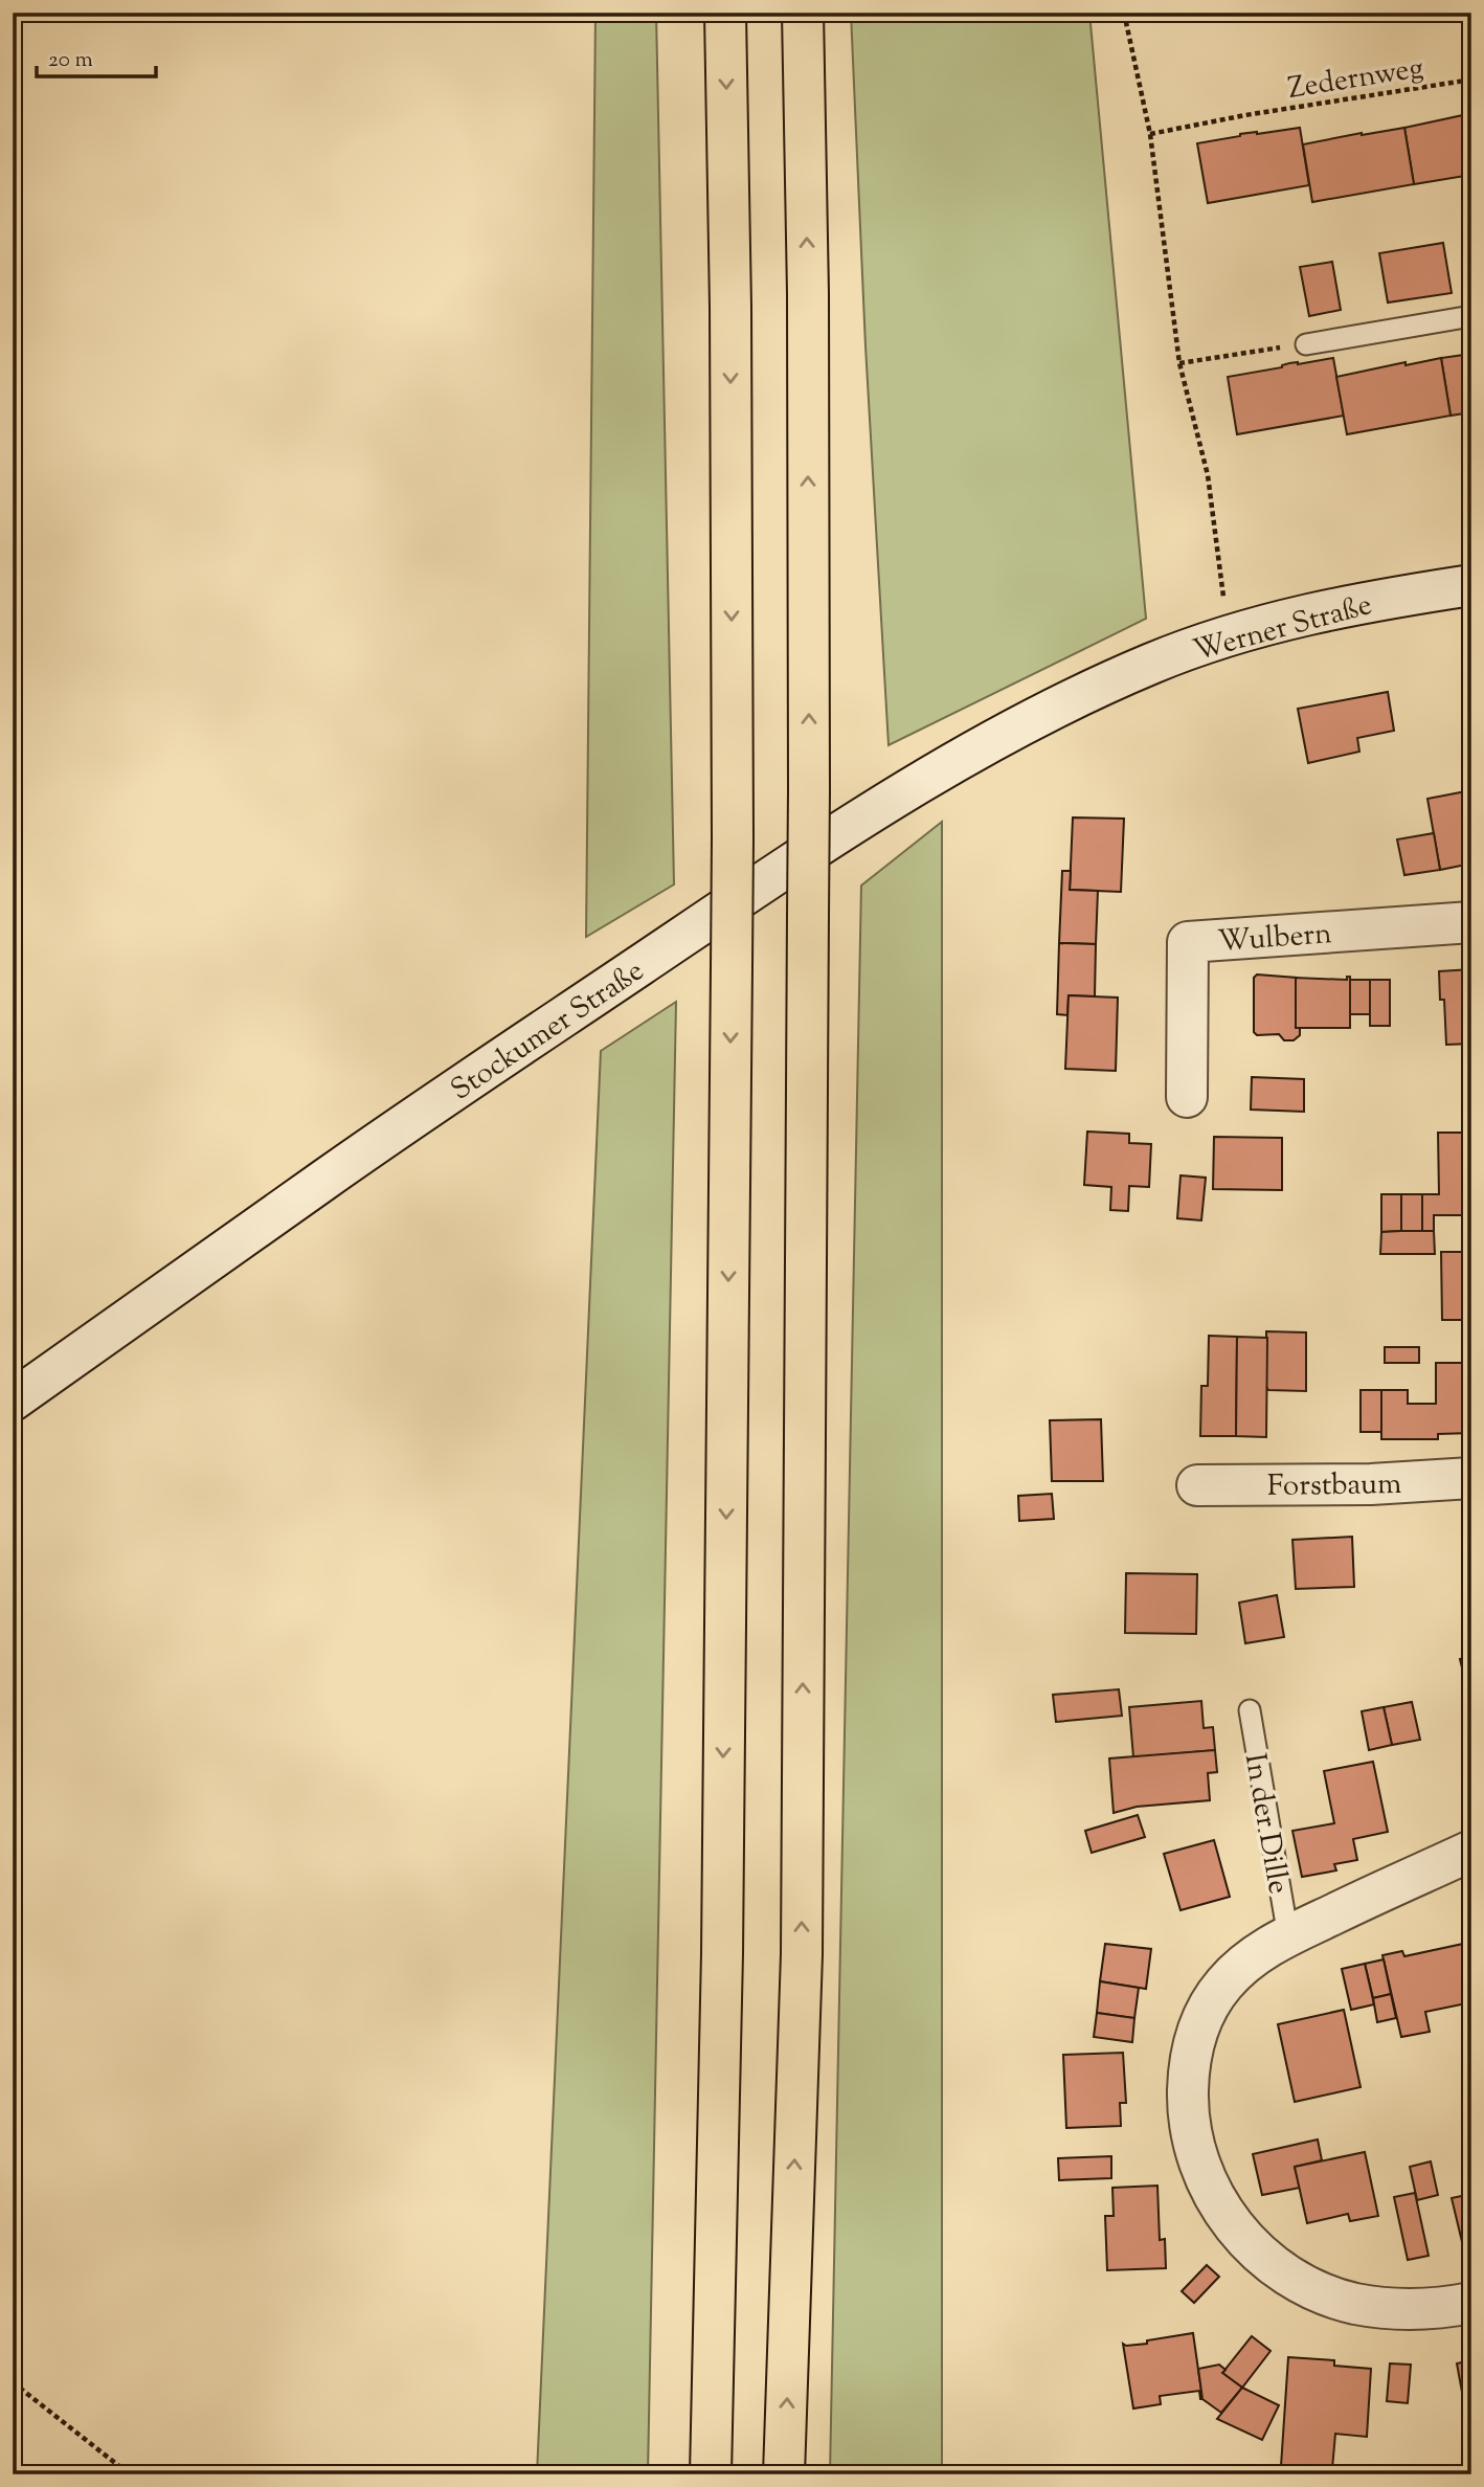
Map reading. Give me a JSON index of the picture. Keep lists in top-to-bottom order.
{
  "streets": {
    "main road": [
      "Werner Straße",
      "Wulbern",
      "Stockumer Straße",
      "Forstbaum",
      "In der Dille"
    ],
    "path": ["Zedernweg"]
  },
  "crossings": [
    ["Werner Straße", "Stockumer Straße"]
  ],
  "scale_bar": "20 m"
}
